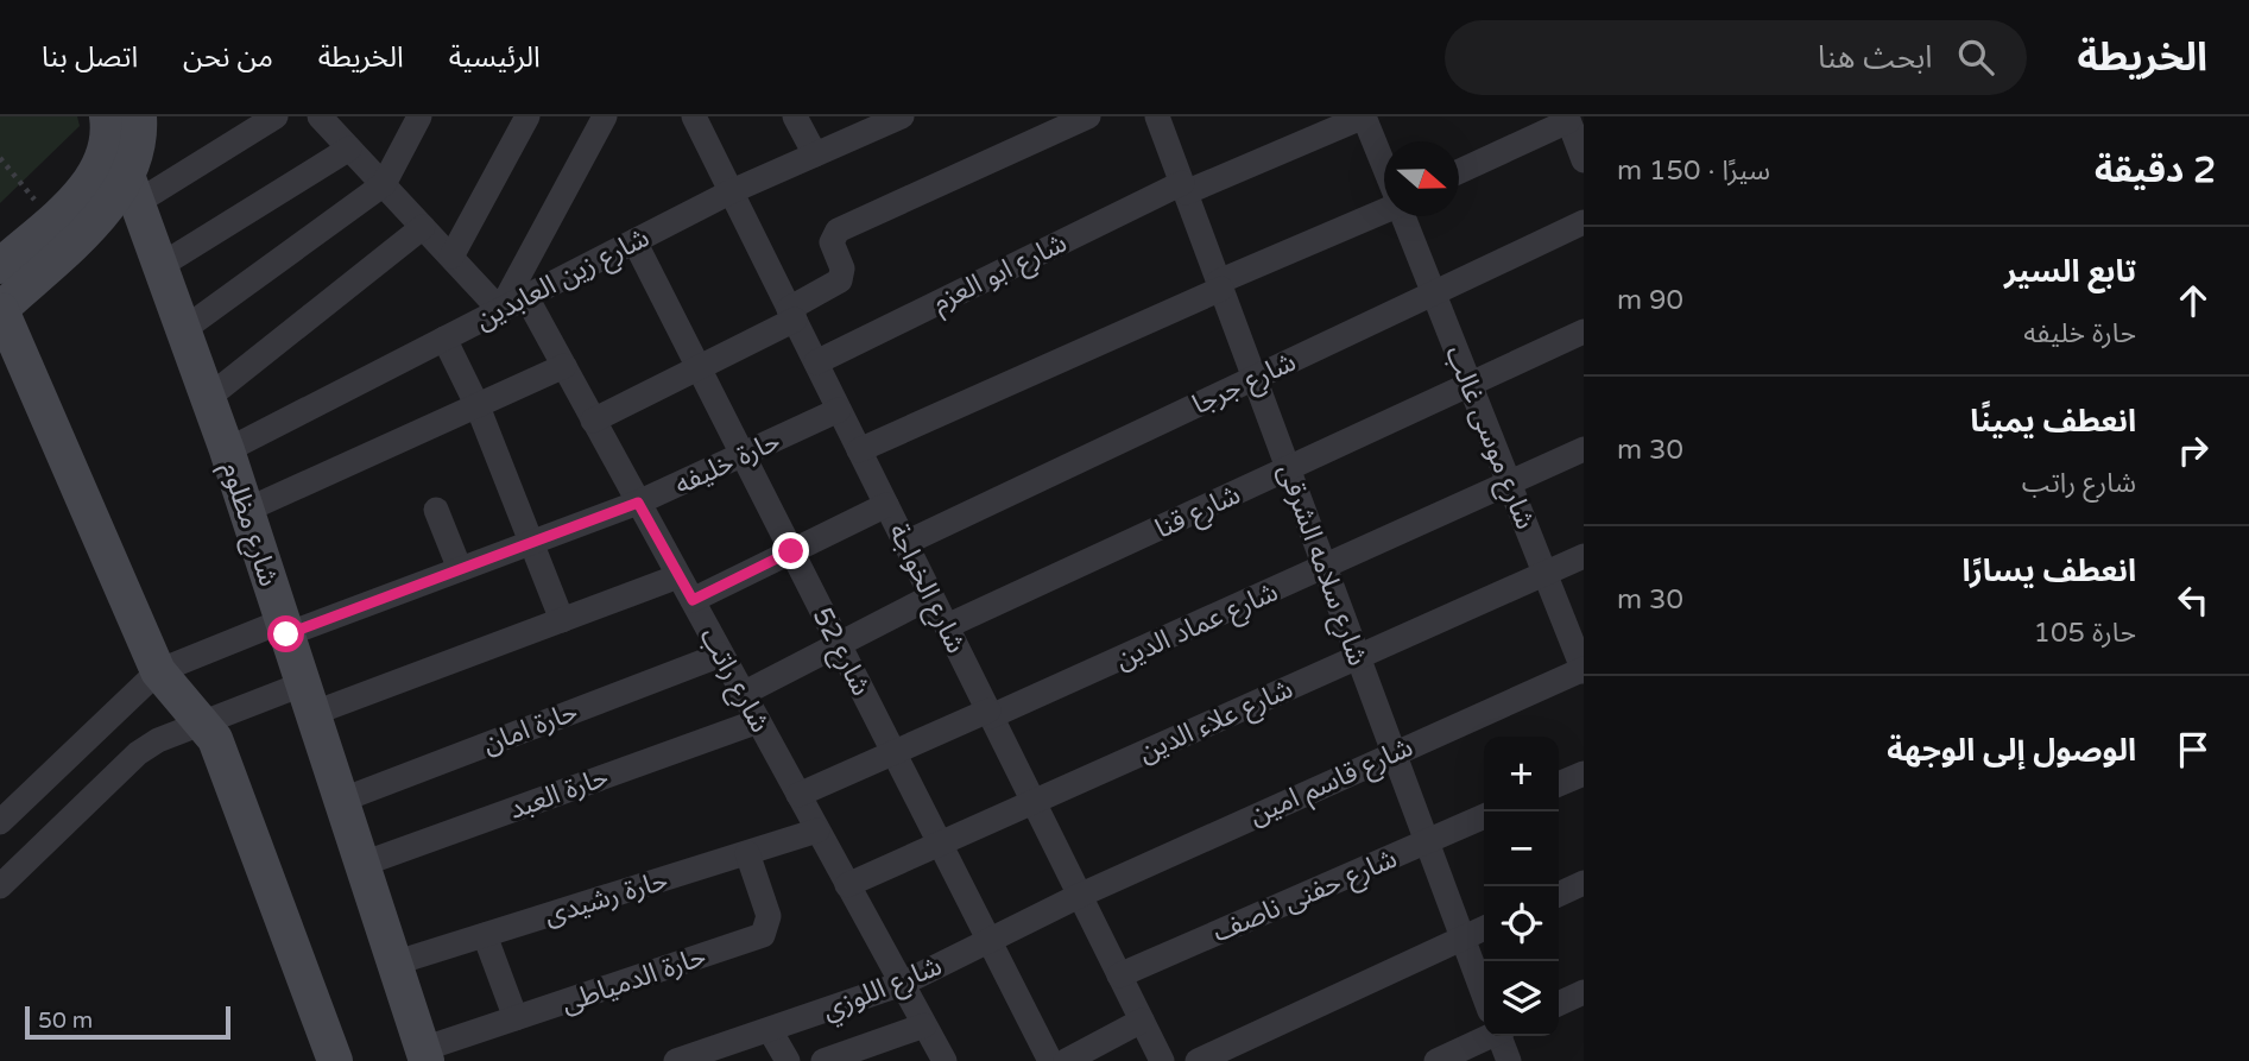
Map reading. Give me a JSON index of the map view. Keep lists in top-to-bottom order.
{
  "streets": {
    "street": [
      "شارع ابو العزم",
      "شارع زين العابدين",
      "شارع جرجا",
      "شارع موسى غالب",
      "حارة خليفه",
      "شارع قنا",
      "شارع مظلوم",
      "شارع سلامه الشرقى",
      "شارع الخواجة",
      "شارع عماد الدين",
      "شارع 52",
      "شارع راتب",
      "شارع علاء الدين",
      "حارة امان",
      "شارع قاسم امين",
      "حارة العبد",
      "شارع حفنى ناصف",
      "حارة رشيدى",
      "حارة الدمياطى",
      "شارع اللوزي"
    ]
  },
  "crossings": [
    ["شارع ابو العزم", "شارع موسى غالب"],
    ["شارع ابو العزم", "شارع سلامه الشرقى"],
    ["شارع ابو العزم", "شارع الخواجة"],
    ["شارع زين العابدين", "شارع مظلوم"],
    ["شارع زين العابدين", "شارع الخواجة"],
    ["شارع زين العابدين", "شارع 52"],
    ["شارع زين العابدين", "شارع راتب"],
    ["شارع جرجا", "شارع موسى غالب"],
    ["شارع جرجا", "شارع سلامه الشرقى"],
    ["شارع جرجا", "شارع الخواجة"],
    ["شارع موسى غالب", "شارع قنا"],
    ["شارع موسى غالب", "شارع عماد الدين"],
    ["شارع موسى غالب", "شارع علاء الدين"],
    ["شارع موسى غالب", "شارع قاسم امين"],
    ["حارة خليفه", "شارع مظلوم"],
    ["حارة خليفه", "شارع الخواجة"],
    ["حارة خليفه", "شارع 52"],
    ["حارة خليفه", "شارع راتب"],
    ["شارع قنا", "شارع سلامه الشرقى"],
    ["شارع قنا", "شارع الخواجة"],
    ["شارع مظلوم", "حارة امان"],
    ["شارع مظلوم", "حارة العبد"],
    ["شارع مظلوم", "حارة رشيدى"],
    ["شارع مظلوم", "حارة الدمياطى"],
    ["شارع سلامه الشرقى", "شارع عماد الدين"],
    ["شارع سلامه الشرقى", "شارع علاء الدين"],
    ["شارع سلامه الشرقى", "شارع قاسم امين"],
    ["شارع سلامه الشرقى", "شارع حفنى ناصف"],
    ["شارع الخواجة", "شارع عماد الدين"],
    ["شارع الخواجة", "شارع علاء الدين"],
    ["شارع الخواجة", "شارع قاسم امين"],
    ["شارع الخواجة", "شارع حفنى ناصف"],
    ["شارع الخواجة", "شارع اللوزي"],
    ["شارع عماد الدين", "شارع 52"],
    ["شارع عماد الدين", "شارع راتب"],
    ["شارع 52", "شارع علاء الدين"],
    ["شارع 52", "شارع اللوزي"],
    ["شارع راتب", "شارع علاء الدين"],
    ["شارع راتب", "حارة امان"],
    ["شارع راتب", "حارة العبد"],
    ["شارع راتب", "حارة رشيدى"],
    ["شارع راتب", "شارع اللوزي"],
    ["شارع قاسم امين", "شارع اللوزي"],
    ["حارة رشيدى", "حارة الدمياطى"]
  ],
  "scale_bar": "50 m",
  "north": "right",
  "page": {
    "header": "الخريطة",
    "search": "ابحث هنا",
    "nav": [
      "الرئيسية",
      "الخريطة",
      "من نحن",
      "اتصل بنا"
    ],
    "heading": ["2 دقيقة", "سيرًا · 150 m"],
    "list": [
      ["تابع السير", "حارة خليفه", "90 m"],
      ["انعطف يمينًا", "شارع راتب", "30 m"],
      ["انعطف يسارًا", "حارة 105", "30 m"],
      "الوصول إلى الوجهة"
    ],
    "map_buttons": ["+", "−"],
    "scale": "50 m"
  }
}
